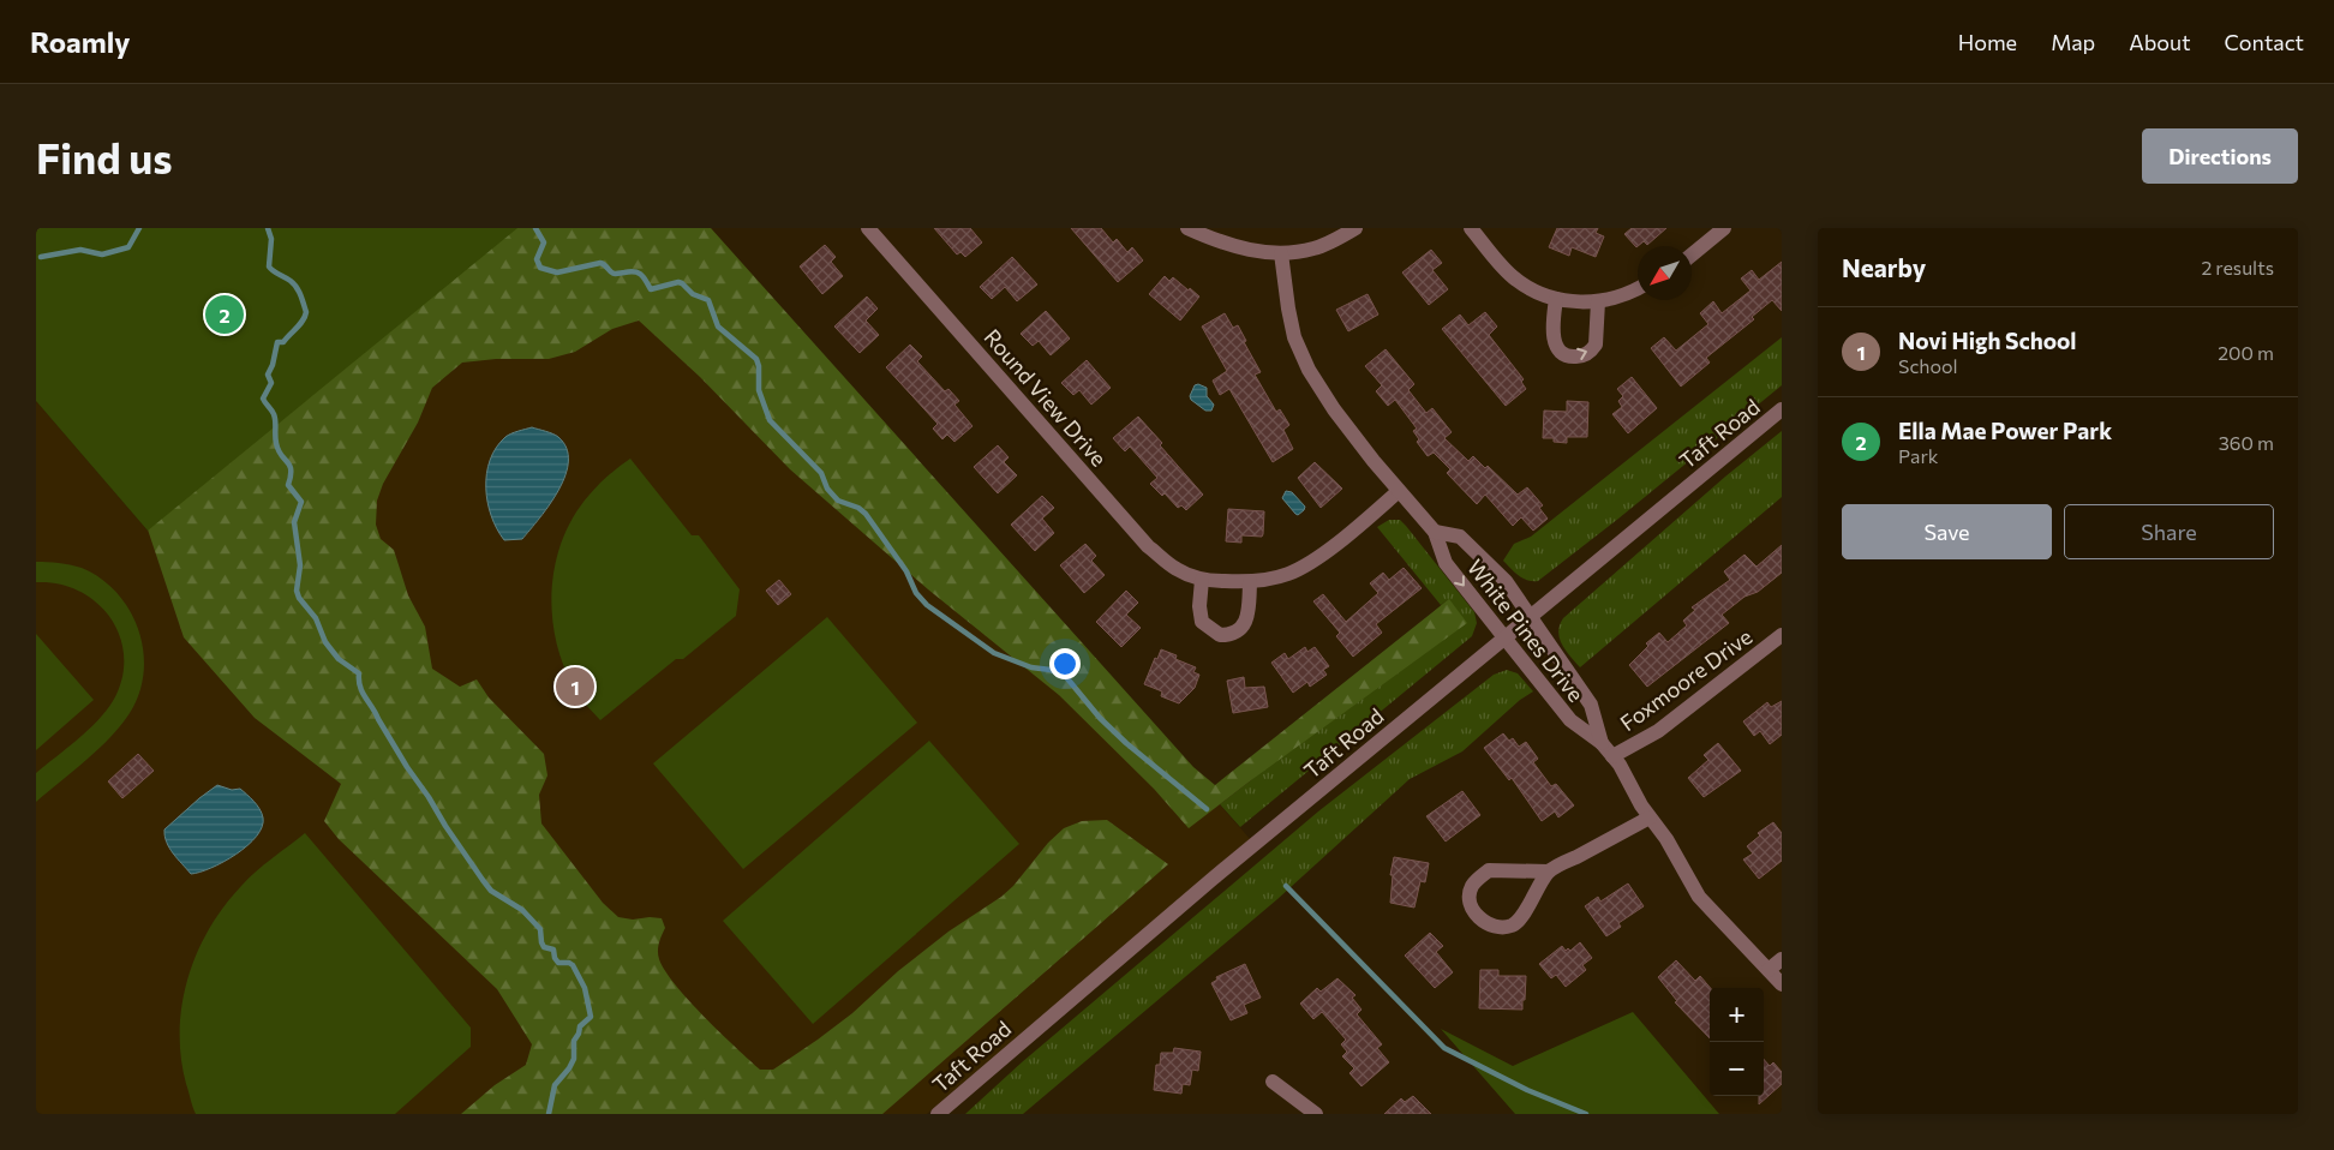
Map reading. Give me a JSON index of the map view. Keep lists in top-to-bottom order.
{
  "streets": {
    "street": [
      "Round View Drive",
      "Taft Road",
      "White Pines Drive",
      "Foxmoore Drive"
    ]
  },
  "crossings": [
    ["Round View Drive", "White Pines Drive"],
    ["Taft Road", "White Pines Drive"],
    ["White Pines Drive", "Foxmoore Drive"]
  ],
  "north": "bottom left",
  "page": {
    "header": "Roamly",
    "nav": [
      "Home",
      "Map",
      "About",
      "Contact"
    ],
    "buttons": [
      "Directions",
      ["Save", "Share"]
    ],
    "title": "Find us",
    "heading": ["Nearby", "2 results"],
    "pins": ["2", "1"],
    "list": [
      {
        "mark": "1",
        "name": "Novi High School",
        "note": "School",
        "value": "200 m"
      },
      {
        "mark": "2",
        "name": "Ella Mae Power Park",
        "note": "Park",
        "value": "360 m"
      }
    ],
    "map_buttons": ["+", "−"]
  }
}
